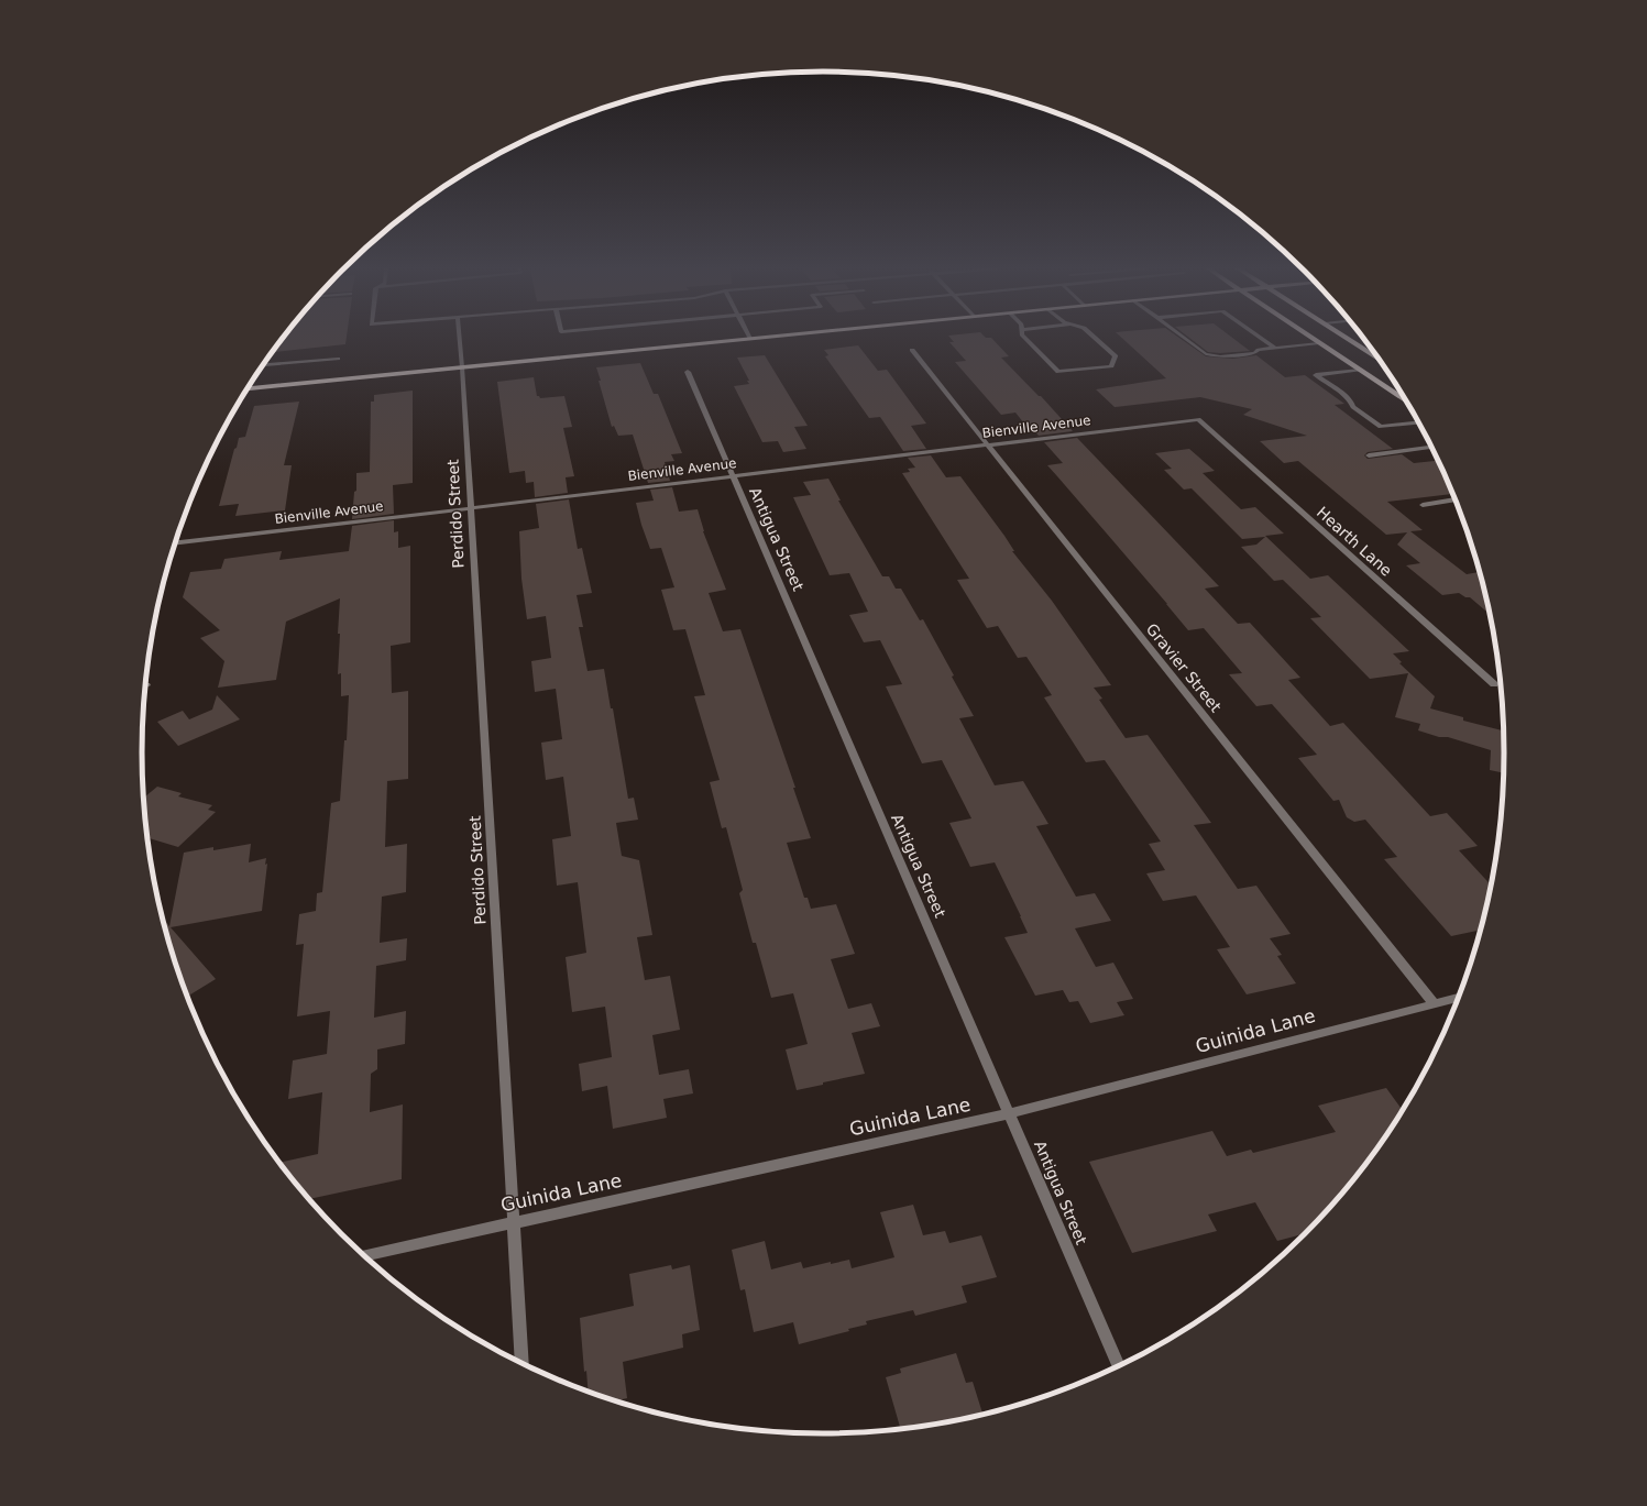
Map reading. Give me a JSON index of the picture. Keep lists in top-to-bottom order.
{
  "streets": {
    "street": [
      "Bienville Avenue",
      "Perdido Street",
      "Antigua Street",
      "Hearth Lane",
      "Gravier Street",
      "Guinida Lane"
    ]
  },
  "crossings": [
    ["Bienville Avenue", "Perdido Street"],
    ["Bienville Avenue", "Antigua Street"],
    ["Bienville Avenue", "Hearth Lane"],
    ["Bienville Avenue", "Gravier Street"],
    ["Perdido Street", "Guinida Lane"],
    ["Antigua Street", "Guinida Lane"],
    ["Gravier Street", "Guinida Lane"]
  ]
}
